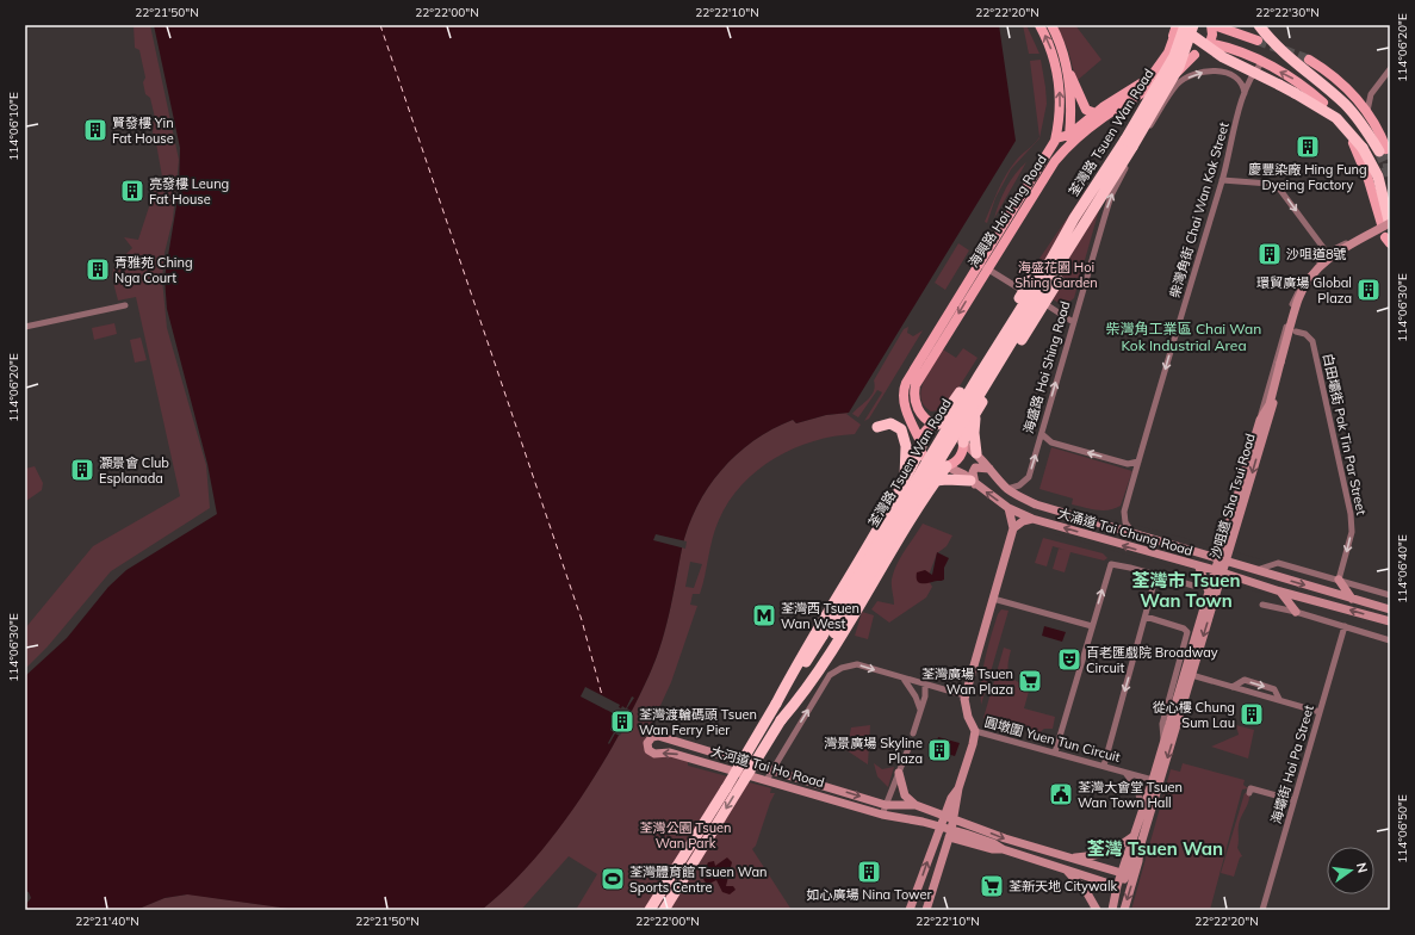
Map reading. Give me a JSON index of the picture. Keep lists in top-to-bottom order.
{
  "streets": {
    "highway": ["荃灣路 Tsuen Wan Road"],
    "main road": [
      "海興路 Hoi Hing Road",
      "沙咀道 Sha Tsui Road",
      "大涌道 Tai Chung Road",
      "大河道 Tai Ho Road"
    ],
    "street": [
      "柴灣角街 Chai Wan Kok Street",
      "海盛路 Hoi Shing Road",
      "白田壩街 Pak Tin Par Street",
      "圓墩圍 Yuen Tun Circuit",
      "海壩街 Hoi Pa Street"
    ]
  },
  "crossings": [
    ["柴灣角街 Chai Wan Kok Street", "海盛路 Hoi Shing Road"],
    ["柴灣角街 Chai Wan Kok Street", "大涌道 Tai Chung Road"],
    ["海興路 Hoi Hing Road", "大涌道 Tai Chung Road"],
    ["海盛路 Hoi Shing Road", "大涌道 Tai Chung Road"],
    ["沙咀道 Sha Tsui Road", "大涌道 Tai Chung Road"],
    ["沙咀道 Sha Tsui Road", "圓墩圍 Yuen Tun Circuit"],
    ["沙咀道 Sha Tsui Road", "大河道 Tai Ho Road"]
  ],
  "one_way": ["柴灣角街 Chai Wan Kok Street", "海盛路 Hoi Shing Road", "白田壩街 Pak Tin Par Street"],
  "districts": ["柴灣角工業區 Chai Wan Kok Industrial Area", "荃灣市 Tsuen Wan Town", "荃灣 Tsuen Wan"],
  "parks": ["海盛花園 Hoi Shing Garden", "荃灣公園 Tsuen Wan Park"],
  "places": {
    "building": [
      "賢發樓 Yin Fat House",
      "慶豐染廠 Hing Fung Dyeing Factory",
      "亮發樓 Leung Fat House",
      "沙咀道8號",
      "青雅苑 Ching Nga Court",
      "環貿廣場 Global Plaza",
      "灝景會 Club Esplanada",
      "從心樓 Chung Sum Lau",
      "荃灣渡輪碼頭 Tsuen Wan Ferry Pier",
      "灣景廣場 Skyline Plaza",
      "如心廣場 Nina Tower"
    ],
    "metro station": ["荃灣西 Tsuen Wan West"],
    "theatre": ["百老匯戲院 Broadway Circuit"],
    "supermarket": ["荃灣廣場 Tsuen Wan Plaza", "荃新天地 Citywalk"],
    "public building": ["荃灣大會堂 Tsuen Wan Town Hall"],
    "sports": ["荃灣體育館 Tsuen Wan Sports Centre"]
  },
  "north": "right",
  "coordinates": [
    "22°21'50\"N",
    "22°22'00\"N",
    "22°22'10\"N",
    "22°22'20\"N",
    "22°22'30\"N",
    "114°06'20\"E",
    "114°06'10\"E",
    "114°06'30\"E",
    "114°06'40\"E",
    "114°06'50\"E",
    "22°21'40\"N"
  ]
}
